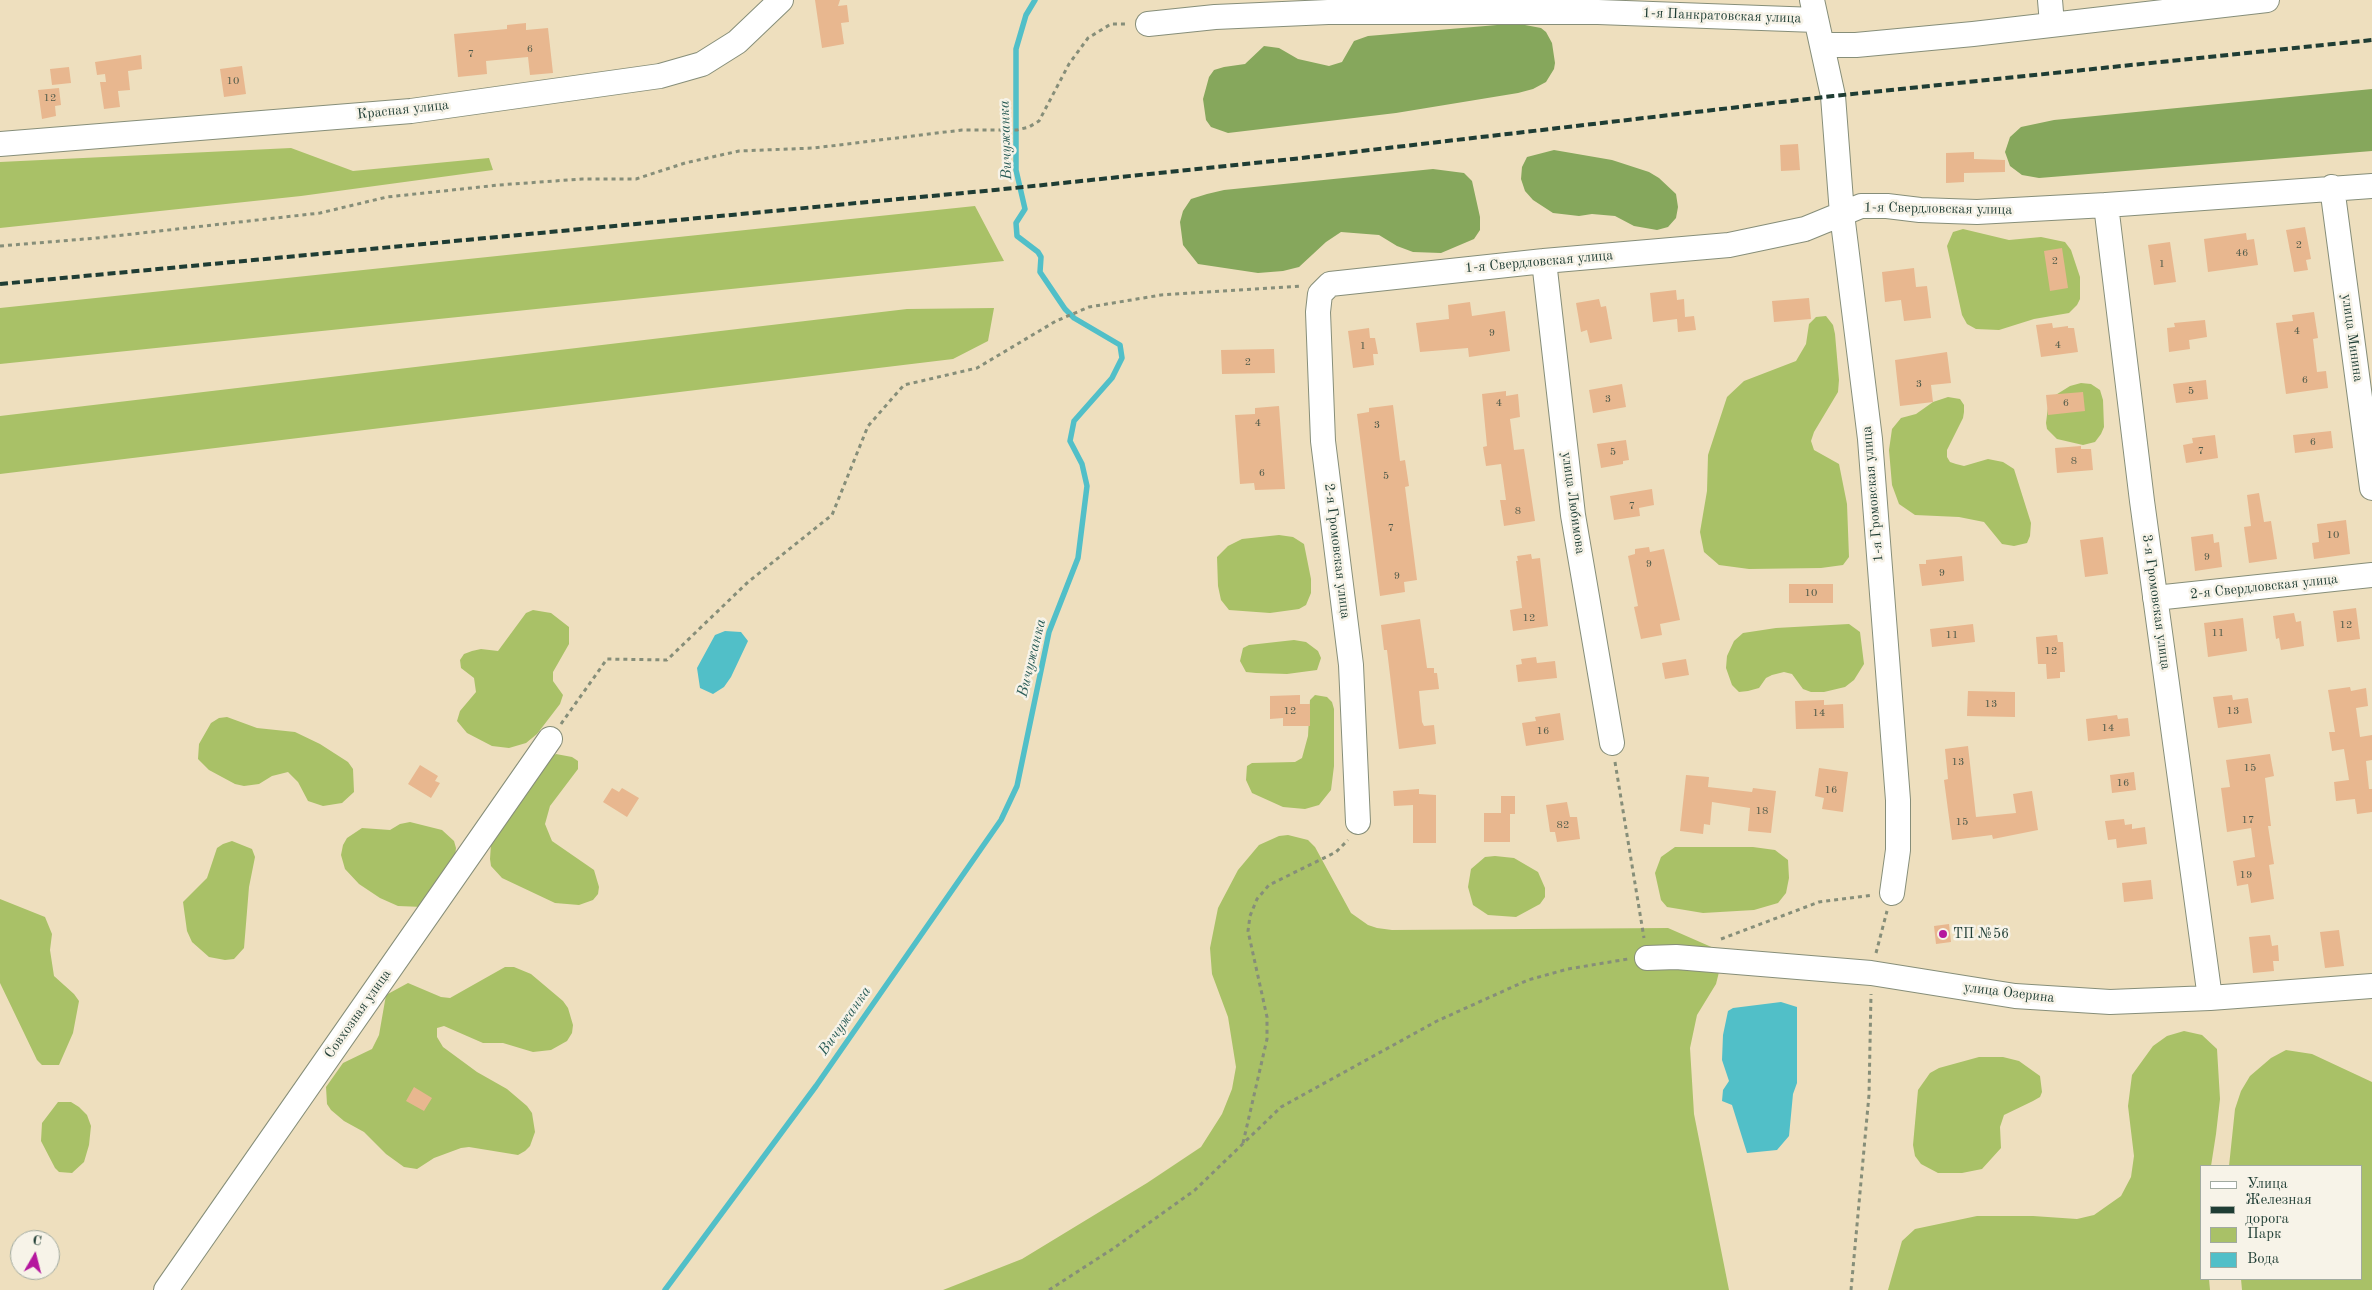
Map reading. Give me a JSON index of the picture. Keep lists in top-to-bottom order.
{
  "streets": {
    "street": [
      "1-я Панкратовская улица",
      "Красная улица",
      "1-я Свердловская улица",
      "улица Минина",
      "1-я Громовская улица",
      "улица Любимова",
      "2-я Громовская улица",
      "2-я Свердловская улица",
      "3-я Громовская улица",
      "улица Озерина",
      "Совхозная улица"
    ]
  },
  "crossings": [
    ["1-я Панкратовская улица", "1-я Громовская улица"],
    ["1-я Свердловская улица", "улица Минина"],
    ["1-я Свердловская улица", "1-я Громовская улица"],
    ["1-я Свердловская улица", "улица Любимова"],
    ["1-я Свердловская улица", "2-я Громовская улица"],
    ["1-я Свердловская улица", "3-я Громовская улица"],
    ["2-я Свердловская улица", "3-я Громовская улица"],
    ["3-я Громовская улица", "улица Озерина"]
  ],
  "water": ["Вичужанка"],
  "places": ["ТП №56"],
  "house_numbers": [
    "6",
    "7",
    "10",
    "12",
    "2",
    "46",
    "2",
    "1",
    "4",
    "9",
    "4",
    "1",
    "2",
    "6",
    "3",
    "5",
    "3",
    "4",
    "6",
    "4",
    "3",
    "6",
    "7",
    "5",
    "8",
    "6",
    "5",
    "7",
    "8",
    "7",
    "10",
    "9",
    "9",
    "9",
    "9",
    "10",
    "12",
    "12",
    "11",
    "11",
    "12",
    "13",
    "12",
    "13",
    "14",
    "14",
    "16",
    "13",
    "15",
    "16",
    "16",
    "18",
    "17",
    "15",
    "82",
    "19"
  ],
  "legend": [
    "Улица",
    "Железная дорога",
    "Парк",
    "Вода"
  ],
  "north": "top"
}
